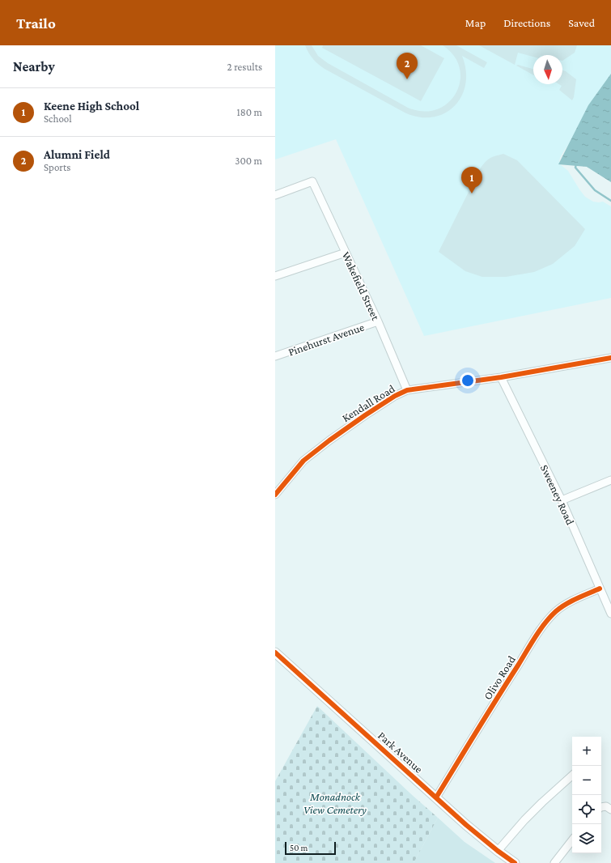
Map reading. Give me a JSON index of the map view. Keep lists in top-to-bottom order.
{
  "streets": {
    "street": [
      "Wakefield Street",
      "Pinehurst Avenue",
      "Kendall Road",
      "Sweeney Road",
      "Olivo Road",
      "Park Avenue"
    ]
  },
  "crossings": [
    ["Wakefield Street", "Pinehurst Avenue"],
    ["Wakefield Street", "Kendall Road"],
    ["Kendall Road", "Sweeney Road"],
    ["Sweeney Road", "Olivo Road"],
    ["Olivo Road", "Park Avenue"]
  ],
  "parks": ["Monadnock View Cemetery"],
  "scale_bar": "50 m",
  "north": "bottom",
  "page": {
    "header": "Trailo",
    "nav": ["Map", "Directions", "Saved"],
    "heading": ["Nearby", "2 results"],
    "pins": ["2", "1"],
    "list": [
      {
        "mark": "1",
        "name": "Keene High School",
        "note": "School",
        "value": "180 m"
      },
      {
        "mark": "2",
        "name": "Alumni Field",
        "note": "Sports",
        "value": "300 m"
      }
    ],
    "map_buttons": ["+", "−"],
    "scale": "50 m"
  }
}
